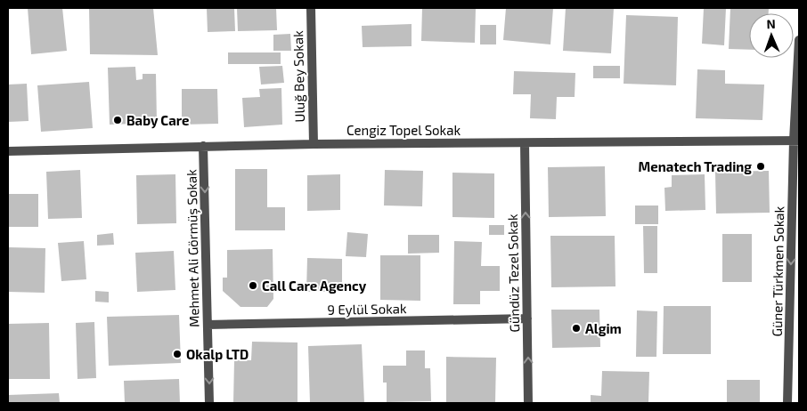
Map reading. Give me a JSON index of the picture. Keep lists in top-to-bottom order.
{
  "streets": {
    "street": [
      "Uluğ Bey Sokak",
      "Cengiz Topel Sokak",
      "Mehmet Ali Görmüş Sokak",
      "Güner Türkmen Sokak",
      "Gündüz Tezel Sokak",
      "9 Eylül Sokak"
    ]
  },
  "crossings": [
    ["Uluğ Bey Sokak", "Cengiz Topel Sokak"],
    ["Cengiz Topel Sokak", "Mehmet Ali Görmüş Sokak"],
    ["Cengiz Topel Sokak", "Güner Türkmen Sokak"],
    ["Cengiz Topel Sokak", "Gündüz Tezel Sokak"],
    ["Mehmet Ali Görmüş Sokak", "9 Eylül Sokak"],
    ["Gündüz Tezel Sokak", "9 Eylül Sokak"]
  ],
  "one_way": ["Mehmet Ali Görmüş Sokak", "Güner Türkmen Sokak", "Gündüz Tezel Sokak"],
  "places": [
    "Baby Care",
    "Menatech Trading",
    "Call Care Agency",
    "Algim",
    "Okalp LTD"
  ],
  "north": "top"
}
